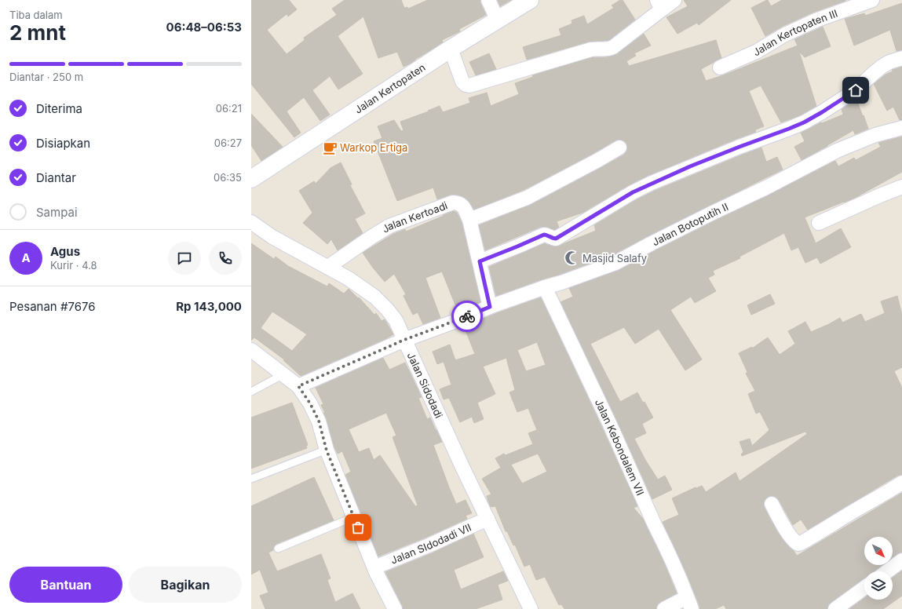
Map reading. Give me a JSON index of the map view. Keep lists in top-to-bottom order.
{
  "streets": {
    "street": [
      "Jalan Kertopaten III",
      "Jalan Kertopaten",
      "Jalan Kertoadi",
      "Jalan Botoputih II",
      "Jalan Sidodadi",
      "Jalan Kebondalem VII",
      "Jalan SIdodadi VII"
    ]
  },
  "crossings": [
    ["Jalan Kertoadi", "Jalan Botoputih II"],
    ["Jalan Kertoadi", "Jalan Sidodadi"],
    ["Jalan Botoputih II", "Jalan Sidodadi"],
    ["Jalan Botoputih II", "Jalan Kebondalem VII"],
    ["Jalan Sidodadi", "Jalan SIdodadi VII"]
  ],
  "places": {
    "cafe": ["Warkop Ertiga"],
    "mosque": ["Masjid Salafy"]
  },
  "north": "bottom right",
  "page": {
    "heading": ["2 mnt", "Tiba dalam", "06:48–06:53"],
    "panel": [
      "Agus",
      "Kurir · 4.8",
      "Pesanan #7676",
      "Rp 143,000"
    ],
    "bar": "Diantar · 250 m",
    "list": [
      ["Diterima", "06:21"],
      ["Disiapkan", "06:27"],
      ["Diantar", "06:35"],
      "Sampai"
    ],
    "round": "A",
    "buttons": ["Bantuan", "Bagikan"]
  }
}
